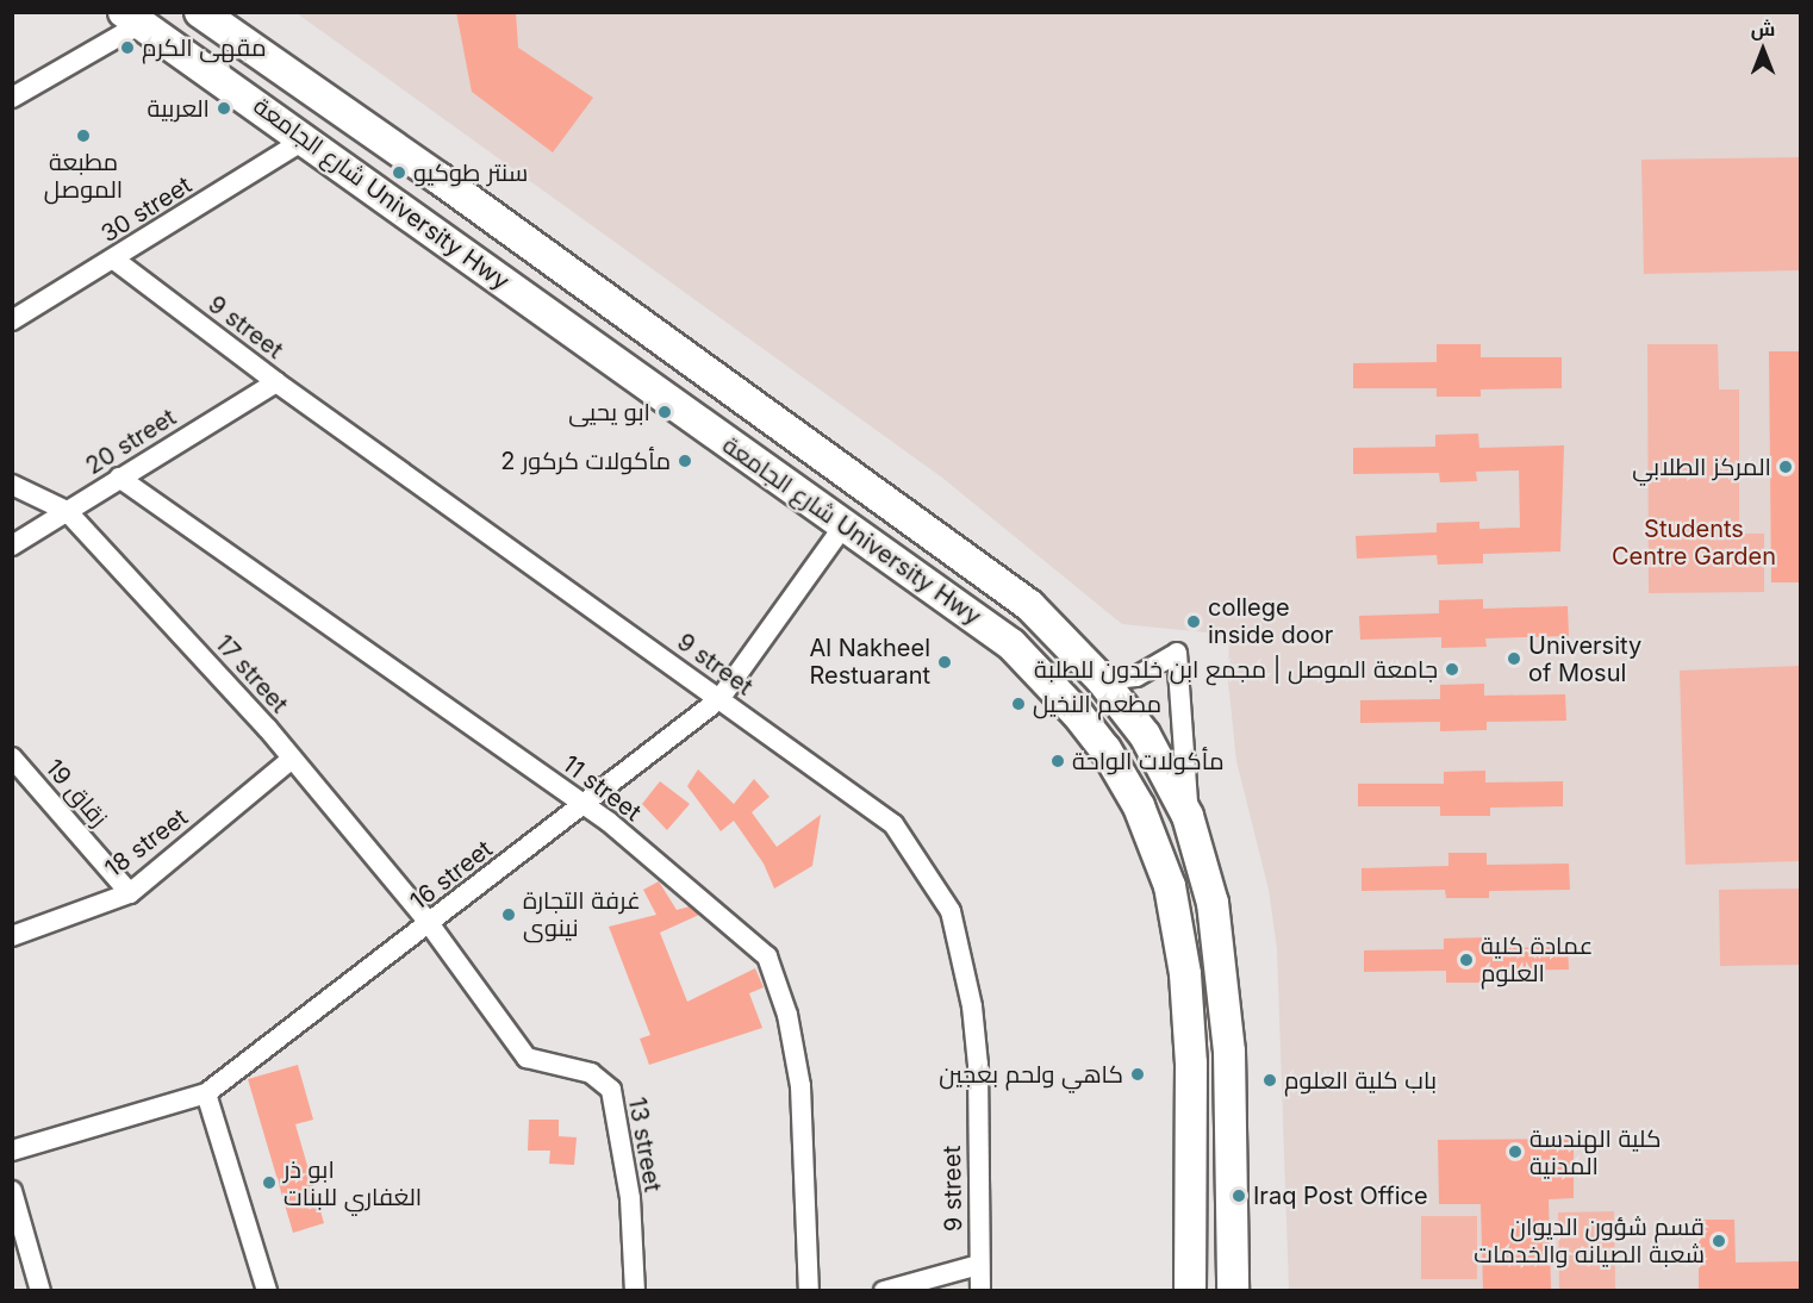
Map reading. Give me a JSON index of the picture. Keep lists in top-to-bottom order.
{
  "streets": {
    "main road": ["شارع الجامعة University Hwy"],
    "street": [
      "30 street",
      "9 street",
      "20 street",
      "17 street",
      "11 street",
      "زقاق 19",
      "18 street",
      "16 street",
      "13 street"
    ]
  },
  "crossings": [
    ["شارع الجامعة University Hwy", "30 street"],
    ["شارع الجامعة University Hwy", "16 street"],
    ["30 street", "9 street"],
    ["9 street", "20 street"],
    ["9 street", "16 street"],
    ["20 street", "17 street"],
    ["20 street", "11 street"],
    ["17 street", "18 street"],
    ["17 street", "16 street"],
    ["17 street", "13 street"],
    ["11 street", "16 street"],
    ["زقاق 19", "18 street"],
    ["16 street", "13 street"]
  ],
  "parks": ["Students Centre Garden"],
  "places": [
    "مقهى الكرم",
    "العربية",
    "مطبعة الموصل",
    "سنتر طوكيو",
    "ابو يحيى",
    "مأكولات كركور 2",
    "المركز الطلابي",
    "college inside door",
    "University of Mosul",
    "Al Nakheel Restuarant",
    "جامعة الموصل | مجمع ابن خلدون للطلبة",
    "مطعم النخيل",
    "مأكولات الواحة",
    "غرفة التجارة نينوى",
    "عمادة كلية العلوم",
    "كاهي ولحم بعجين",
    "باب كلية العلوم",
    "كلية الهندسة المدنية",
    "ابو ذر الغفاري للبنات",
    "Iraq Post Office",
    "قسم شؤون الديوان شعبة الصيانه والخدمات"
  ],
  "north": "top"
}
